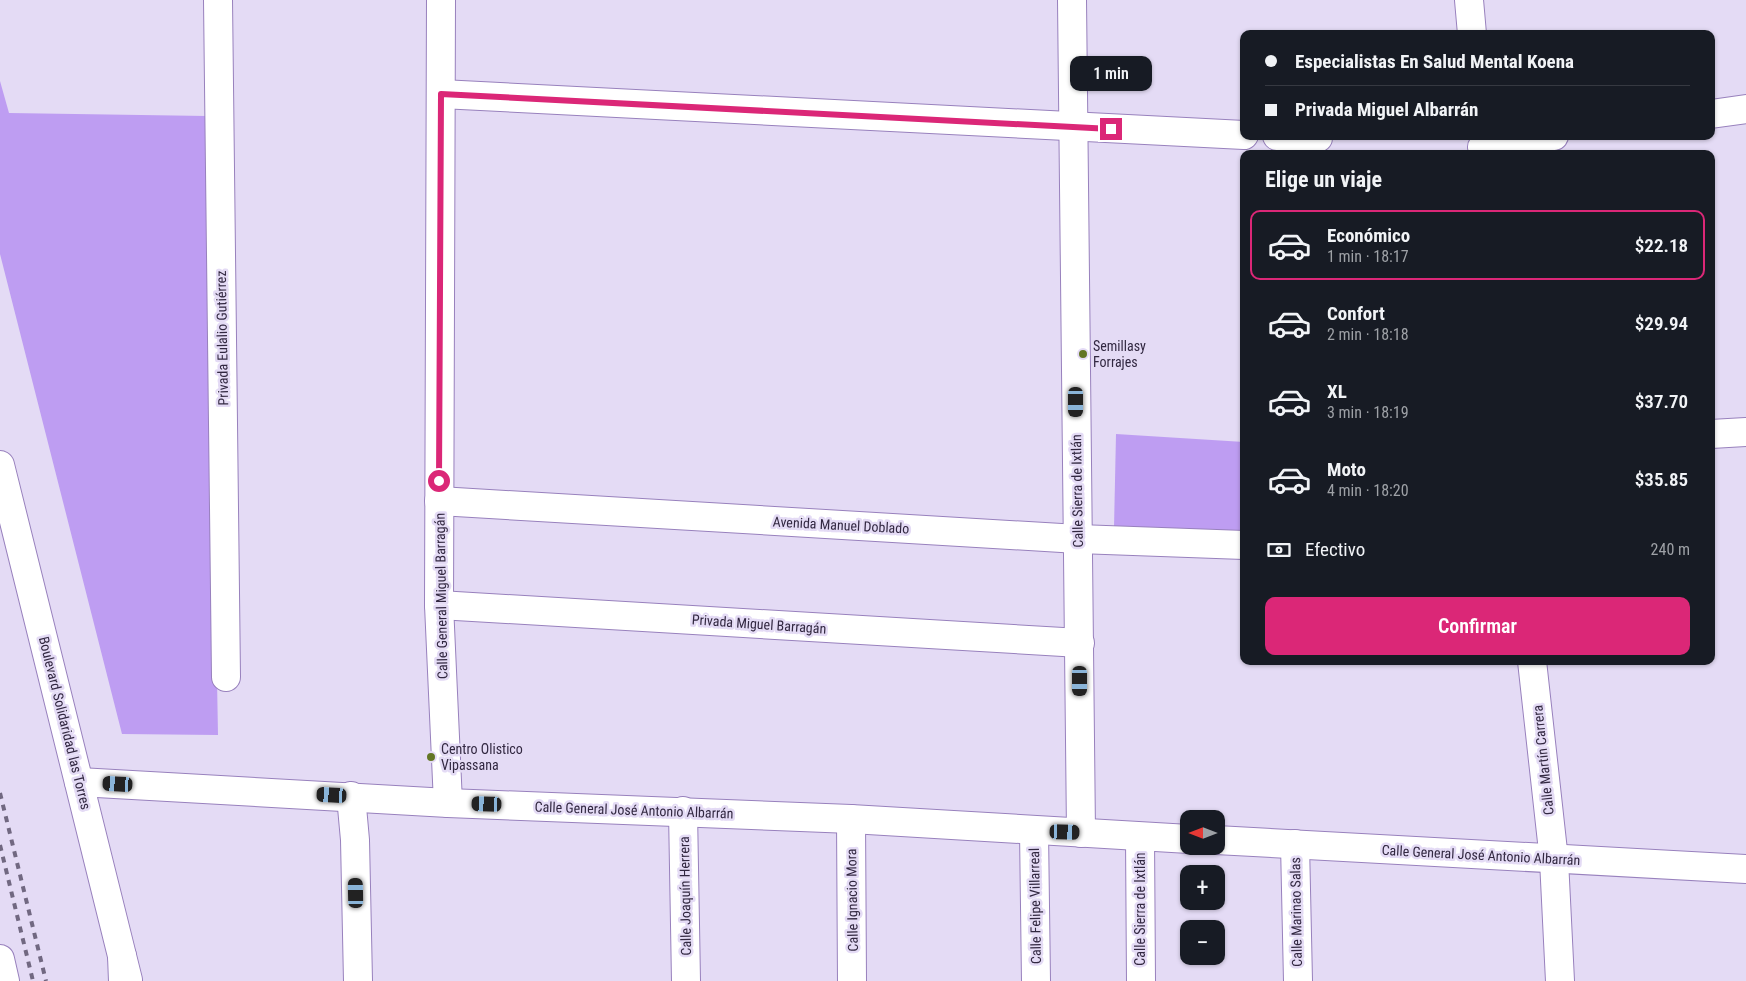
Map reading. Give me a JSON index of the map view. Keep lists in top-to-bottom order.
{
  "streets": {
    "main road": [
      "Privada Eulalio Gutiérrez",
      "Calle Sierra de Ixtlán",
      "Avenida Manuel Doblado",
      "Calle General Miguel Barragán",
      "Privada Miguel Barragán",
      "Boulevard Solidaridad las Torres",
      "Calle Martín Carrera",
      "Calle General José Antonio Albarrán",
      "Calle Joaquín Herrera",
      "Calle Ignacio Mora",
      "Calle Felipe Villarreal",
      "Calle Marinao Salas"
    ]
  },
  "crossings": [
    ["Calle Sierra de Ixtlán", "Avenida Manuel Doblado"],
    ["Calle Sierra de Ixtlán", "Privada Miguel Barragán"],
    ["Calle Sierra de Ixtlán", "Calle General José Antonio Albarrán"],
    ["Avenida Manuel Doblado", "Calle General Miguel Barragán"],
    ["Calle General Miguel Barragán", "Privada Miguel Barragán"],
    ["Calle General Miguel Barragán", "Calle General José Antonio Albarrán"],
    ["Boulevard Solidaridad las Torres", "Calle General José Antonio Albarrán"],
    ["Calle Martín Carrera", "Calle General José Antonio Albarrán"],
    ["Calle General José Antonio Albarrán", "Calle Joaquín Herrera"],
    ["Calle General José Antonio Albarrán", "Calle Ignacio Mora"],
    ["Calle General José Antonio Albarrán", "Calle Felipe Villarreal"],
    ["Calle General José Antonio Albarrán", "Calle Marinao Salas"]
  ],
  "places": ["Semillasy Forrajes", "Centro Olistico Vipassana"],
  "north": "left",
  "page": {
    "banner": ["Especialistas En Salud Mental Koena", "Privada Miguel Albarrán"],
    "bubble": "1 min",
    "heading": "Elige un viaje",
    "list": [
      {
        "name": "Económico",
        "note": "1 min · 18:17",
        "value": "$22.18"
      },
      {
        "name": "Confort",
        "note": "2 min · 18:18",
        "value": "$29.94"
      },
      {
        "name": "XL",
        "note": "3 min · 18:19",
        "value": "$37.70"
      },
      {
        "name": "Moto",
        "note": "4 min · 18:20",
        "value": "$35.85"
      }
    ],
    "pay": ["Efectivo", "240 m"],
    "buttons": "Confirmar",
    "map_buttons": ["+", "−"]
  }
}
